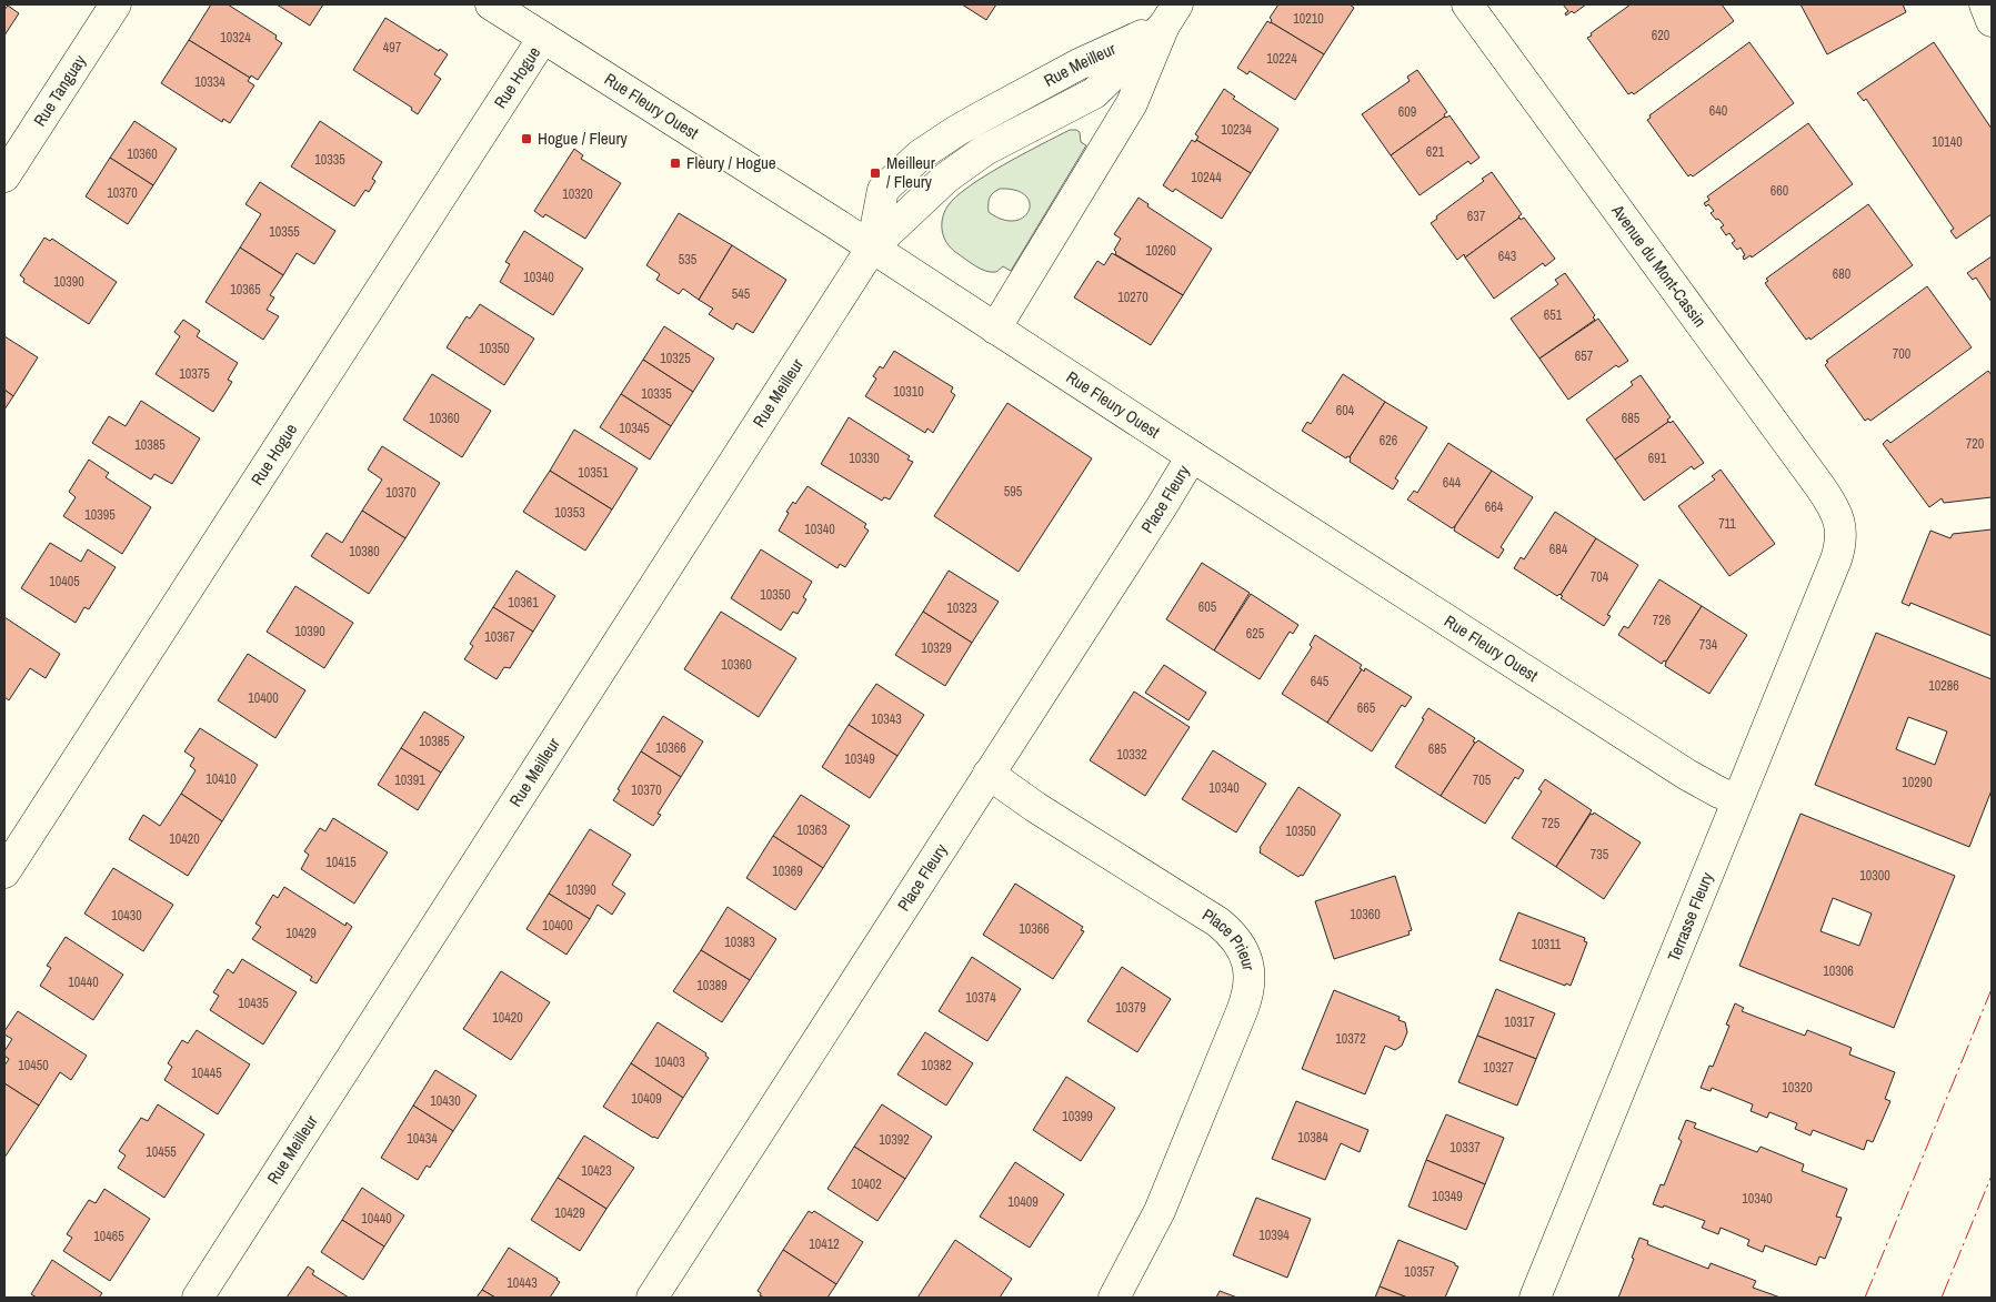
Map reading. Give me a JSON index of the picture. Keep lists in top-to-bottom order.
{
  "streets": {
    "street": [
      "Rue Meilleur",
      "Rue Hogue",
      "Rue Tanguay",
      "Rue Fleury Ouest",
      "Avenue du Mont-Cassin",
      "Place Fleury",
      "Terrasse Fleury",
      "Place Prieur"
    ]
  },
  "crossings": [
    ["Rue Meilleur", "Rue Fleury Ouest"],
    ["Rue Hogue", "Rue Fleury Ouest"],
    ["Rue Fleury Ouest", "Place Fleury"],
    ["Rue Fleury Ouest", "Terrasse Fleury"],
    ["Avenue du Mont-Cassin", "Terrasse Fleury"],
    ["Place Fleury", "Place Prieur"]
  ],
  "places": {
    "transit": ["Hogue / Fleury", "Fleury / Hogue", "Meilleur / Fleury"]
  },
  "house_numbers": [
    "10210",
    "620",
    "10324",
    "497",
    "10224",
    "10334",
    "640",
    "609",
    "10234",
    "10140",
    "621",
    "10360",
    "10335",
    "10244",
    "660",
    "10370",
    "10320",
    "637",
    "10355",
    "10260",
    "643",
    "535",
    "680",
    "10340",
    "10390",
    "10365",
    "545",
    "10270",
    "651",
    "10350",
    "700",
    "657",
    "10325",
    "10375",
    "10310",
    "10335",
    "604",
    "10360",
    "685",
    "10345",
    "626",
    "720",
    "10385",
    "10330",
    "691",
    "10351",
    "644",
    "595",
    "10370",
    "664",
    "10353",
    "10395",
    "711",
    "10340",
    "684",
    "10380",
    "704",
    "10405",
    "10350",
    "10361",
    "605",
    "10323",
    "726",
    "10390",
    "625",
    "10367",
    "734",
    "10329",
    "10360",
    "645",
    "10286",
    "10400",
    "665",
    "10343",
    "10385",
    "10366",
    "685",
    "10332",
    "10349",
    "10410",
    "10391",
    "705",
    "10290",
    "10340",
    "10370",
    "725",
    "10363",
    "10350",
    "10420",
    "735",
    "10415",
    "10369",
    "10300",
    "10390",
    "10360",
    "10430",
    "10400",
    "10366",
    "10429",
    "10383",
    "10311",
    "10306",
    "10440",
    "10389",
    "10374",
    "10435",
    "10379",
    "10420",
    "10317",
    "10372",
    "10403",
    "10450",
    "10382",
    "10327",
    "10445",
    "10320",
    "10409",
    "10430",
    "10399",
    "10384",
    "10434",
    "10392",
    "10337",
    "10455",
    "10423",
    "10402",
    "10349",
    "10340",
    "10409",
    "10429",
    "10440",
    "10394",
    "10465",
    "10412",
    "10357",
    "10443"
  ]
}
